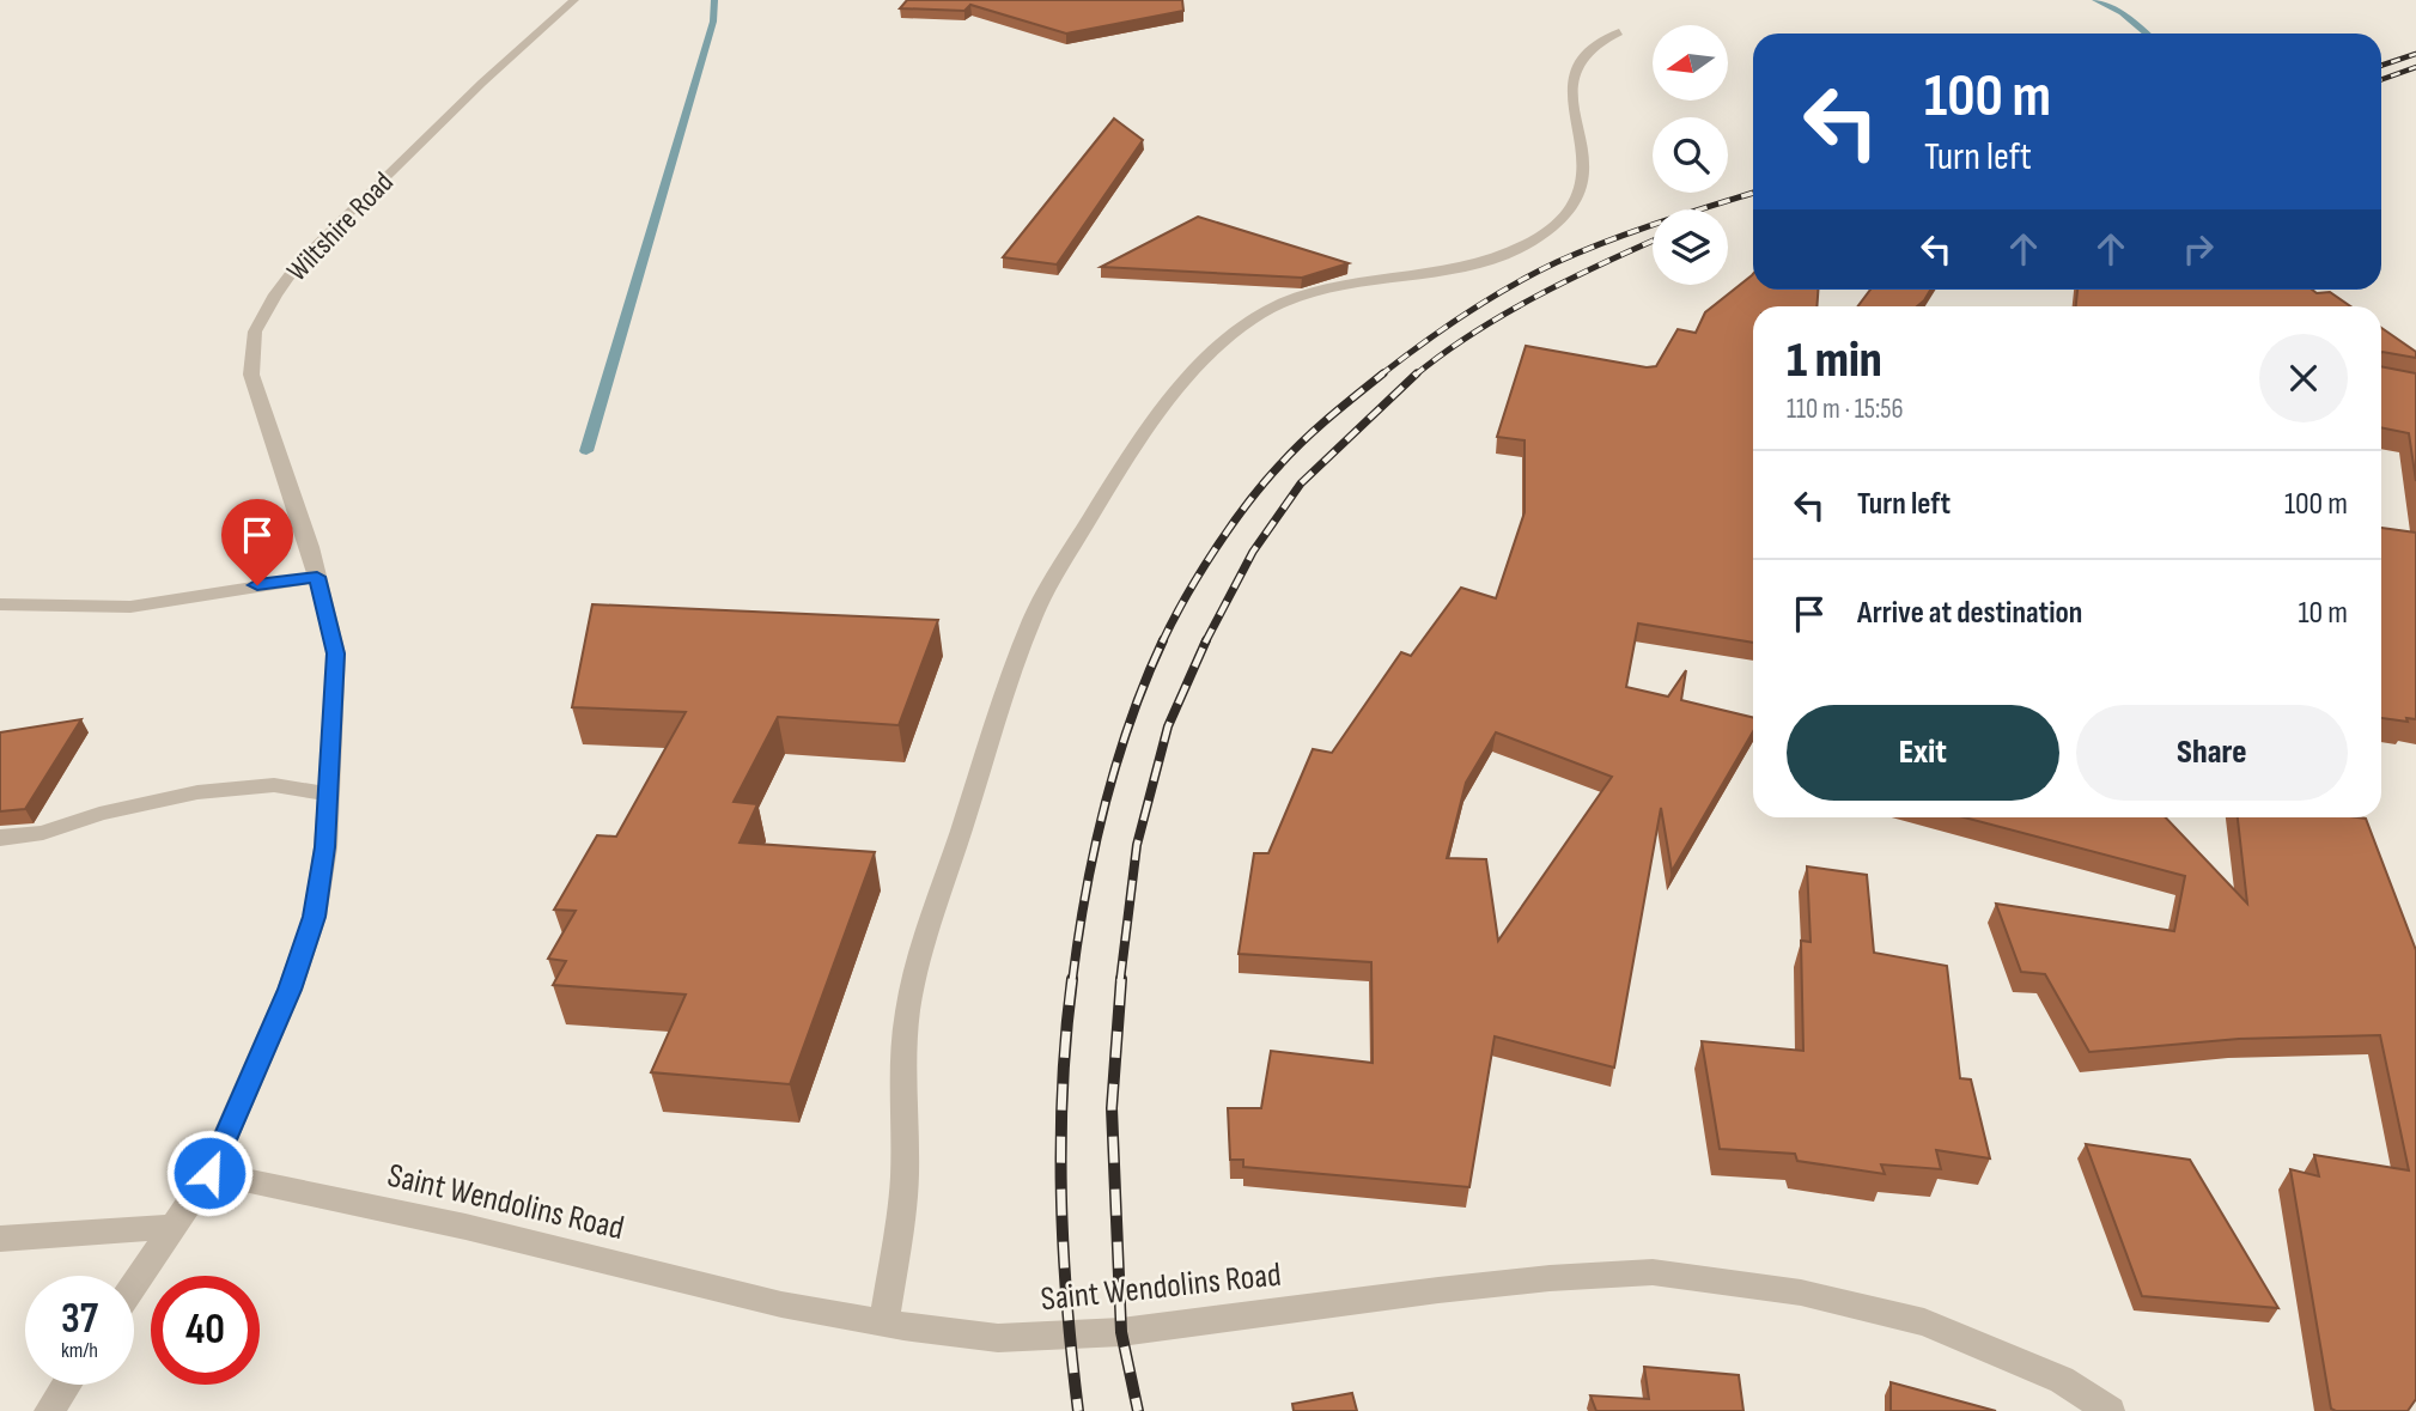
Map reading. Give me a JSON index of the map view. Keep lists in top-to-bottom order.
{
  "streets": {
    "street": ["Wiltshire Road", "Saint Wendolins Road"]
  },
  "crossings": [
    ["Wiltshire Road", "Saint Wendolins Road"]
  ],
  "north": "left",
  "page": {
    "turn": ["100 m", "Turn left"],
    "heading": ["1 min", "110 m · 15:56"],
    "list": [
      {
        "name": "Turn left",
        "value": "100 m"
      },
      {
        "name": "Arrive at destination",
        "value": "10 m"
      }
    ],
    "buttons": ["Exit", "Share"],
    "speed": "37 km/h",
    "limit": "40"
  }
}
